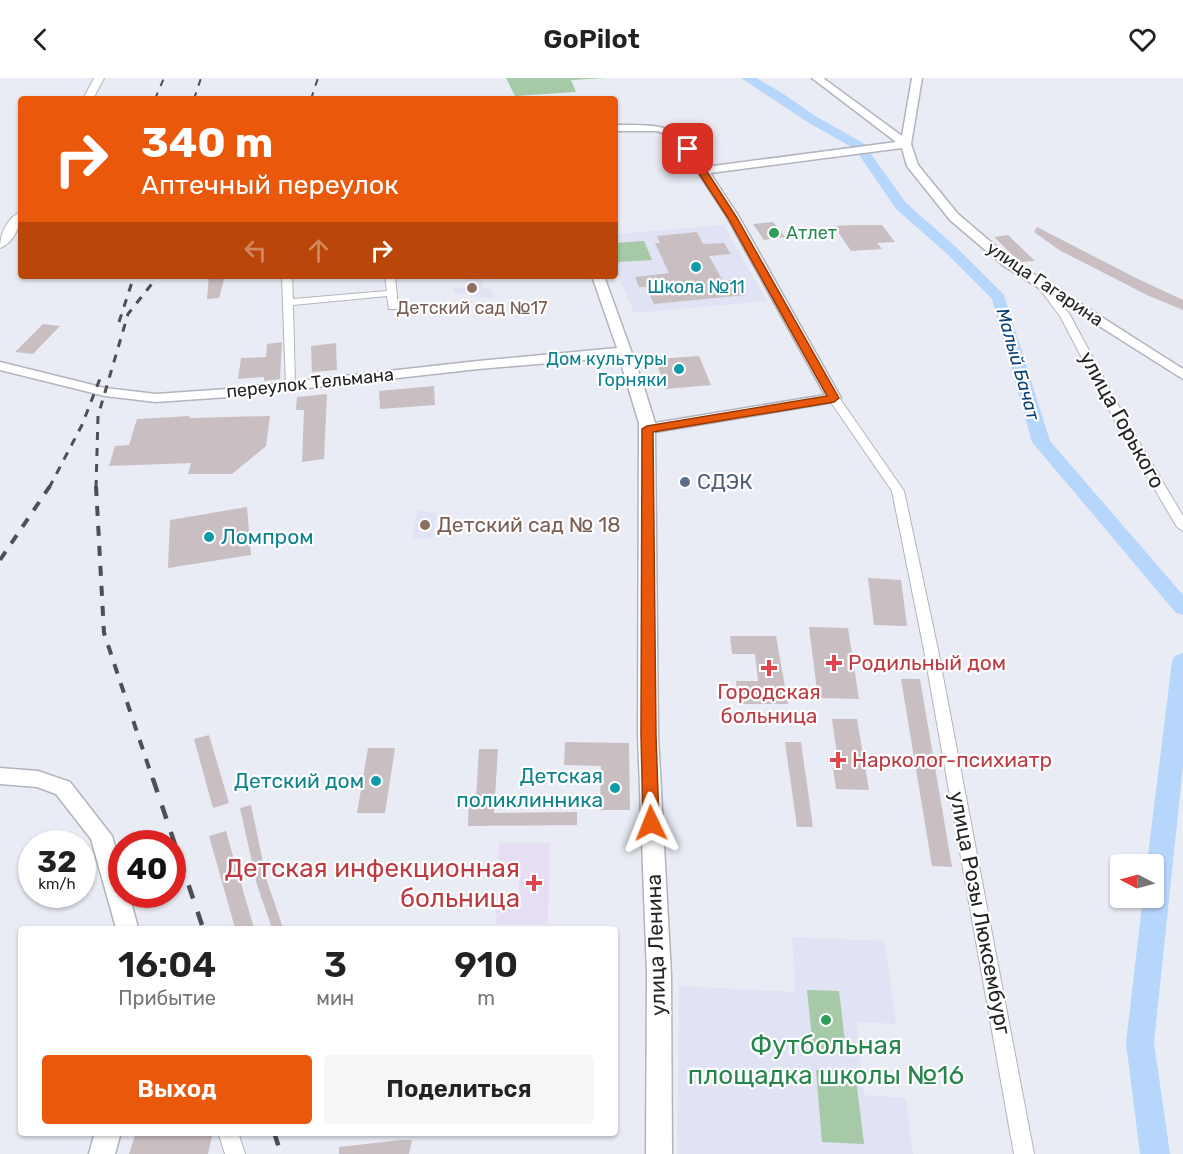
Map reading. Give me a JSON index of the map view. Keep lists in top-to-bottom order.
{
  "streets": {
    "street": [
      "улица Гагарина",
      "переулок Тельмана",
      "улица Горького",
      "улица Розы Люксембург",
      "улица Ленина"
    ]
  },
  "crossings": [
    ["улица Гагарина", "улица Горького"],
    ["переулок Тельмана", "улица Ленина"]
  ],
  "water": ["Малый Бачат"],
  "places": {
    "other": [
      "Атлет",
      "Школа №11",
      "Детский сад №17",
      "Дом культуры Горняки",
      "СДЭК",
      "Детский сад № 18",
      "Ломпром",
      "Детский дом",
      "Детская поликлинника",
      "Футбольная площадка школы №16"
    ],
    "health": [
      "Родильный дом",
      "Городская больница",
      "Нарколог-психиатр",
      "Детская инфекционная больница"
    ]
  },
  "north": "left",
  "page": {
    "header": "GoPilot",
    "turn": ["340 m", "Аптечный переулок"],
    "speed": "32 km/h",
    "limit": "40",
    "eta": [
      "16:04",
      "Прибытие",
      "3",
      "мин",
      "910",
      "m"
    ],
    "buttons": ["Выход", "Поделиться"]
  }
}
